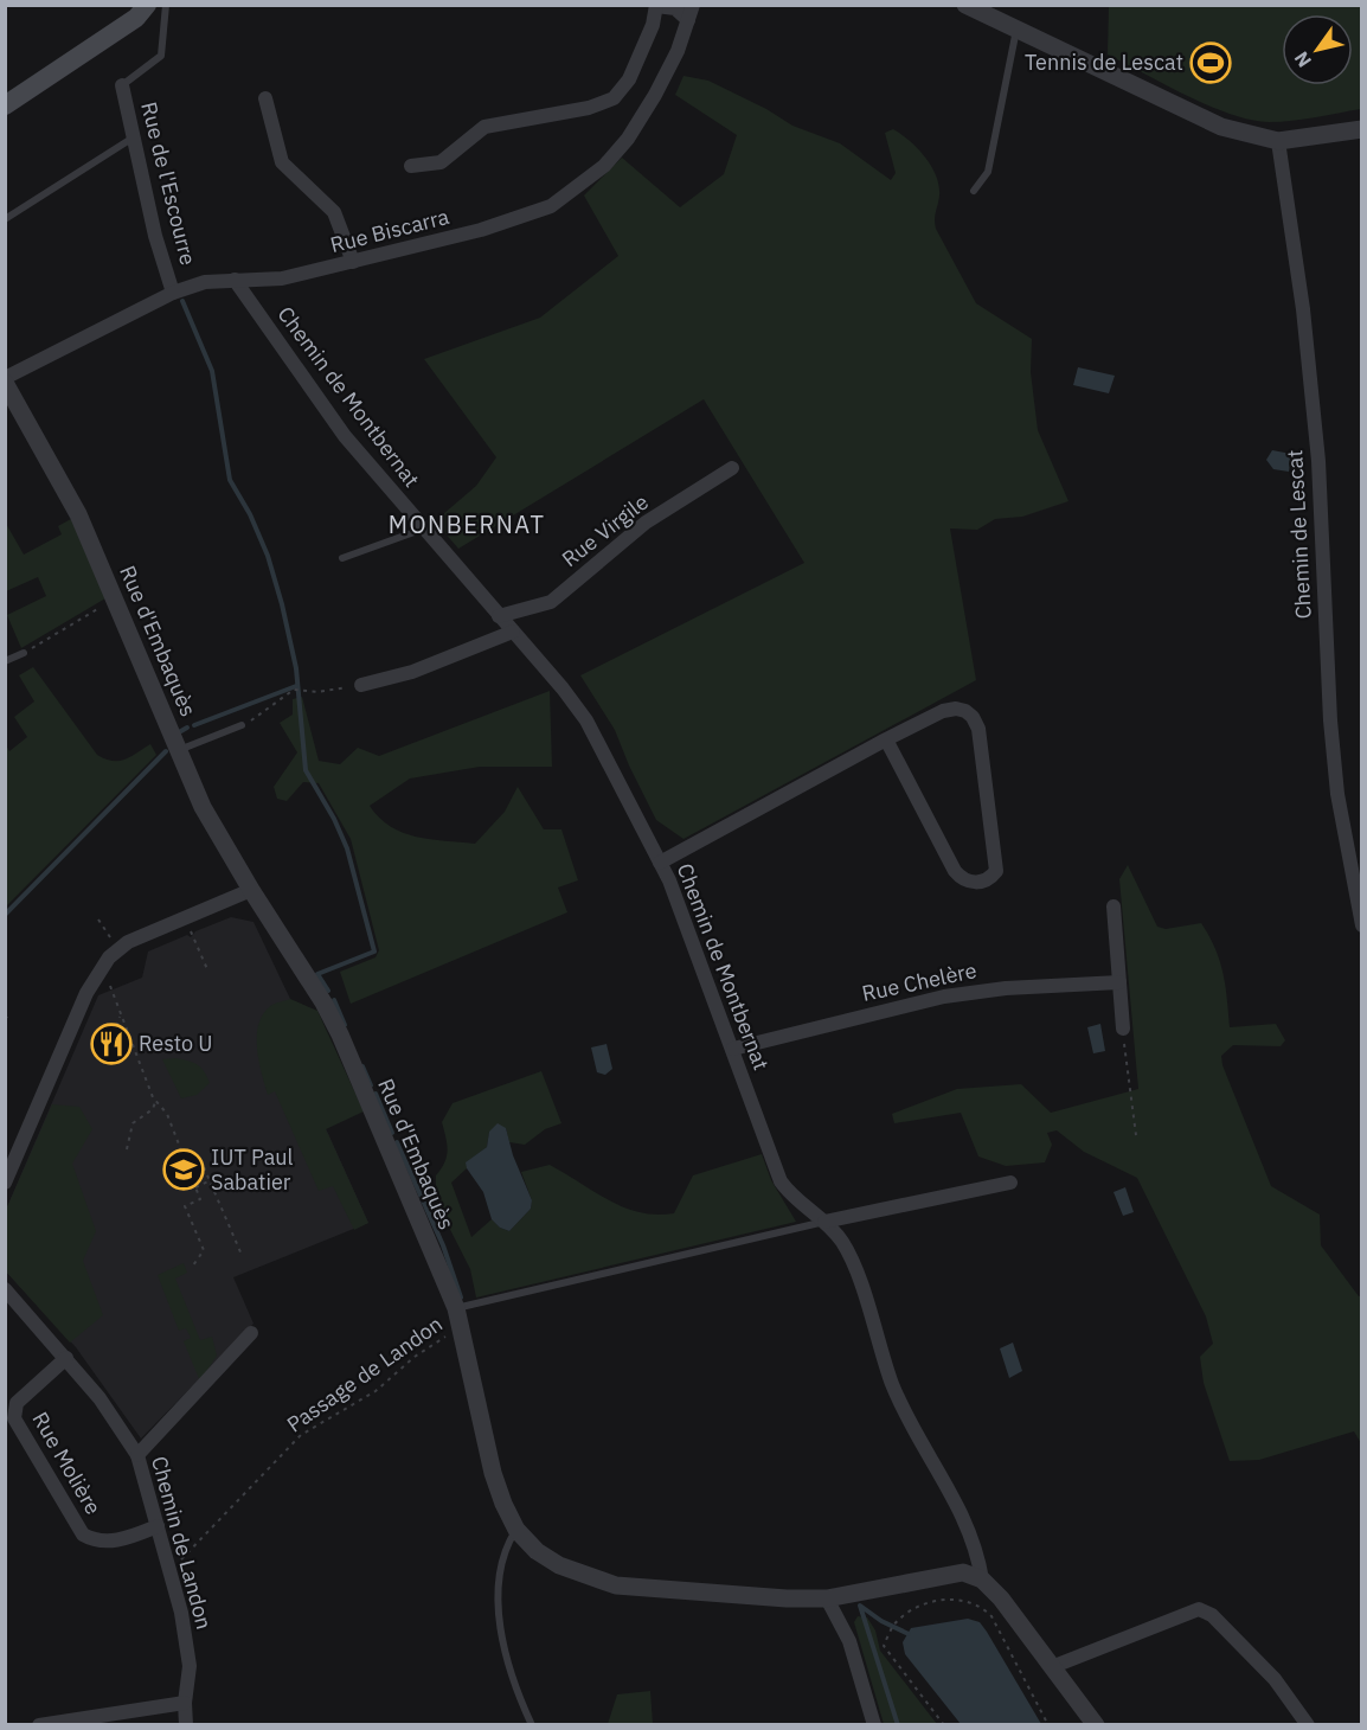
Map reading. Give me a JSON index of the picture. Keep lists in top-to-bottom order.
{
  "streets": {
    "street": [
      "Rue de l'Escourre",
      "Rue Biscarra",
      "Chemin de Montbernat",
      "Rue Virgile",
      "Chemin de Lescat",
      "Rue d'Embaquès",
      "Rue Chelère",
      "Rue Molière",
      "Chemin de Landon"
    ],
    "path": ["Passage de Landon"]
  },
  "crossings": [
    ["Rue de l'Escourre", "Rue Biscarra"],
    ["Rue Biscarra", "Chemin de Montbernat"],
    ["Rue Biscarra", "Rue d'Embaquès"],
    ["Chemin de Montbernat", "Rue Virgile"],
    ["Chemin de Montbernat", "Rue d'Embaquès"],
    ["Chemin de Montbernat", "Rue Chelère"],
    ["Rue d'Embaquès", "Passage de Landon"],
    ["Passage de Landon", "Chemin de Landon"],
    ["Rue Molière", "Chemin de Landon"]
  ],
  "districts": ["MONBERNAT"],
  "places": {
    "sports": ["Tennis de Lescat"],
    "restaurant": ["Resto U"],
    "school or university": ["IUT Paul Sabatier"]
  },
  "north": "bottom left"
}
